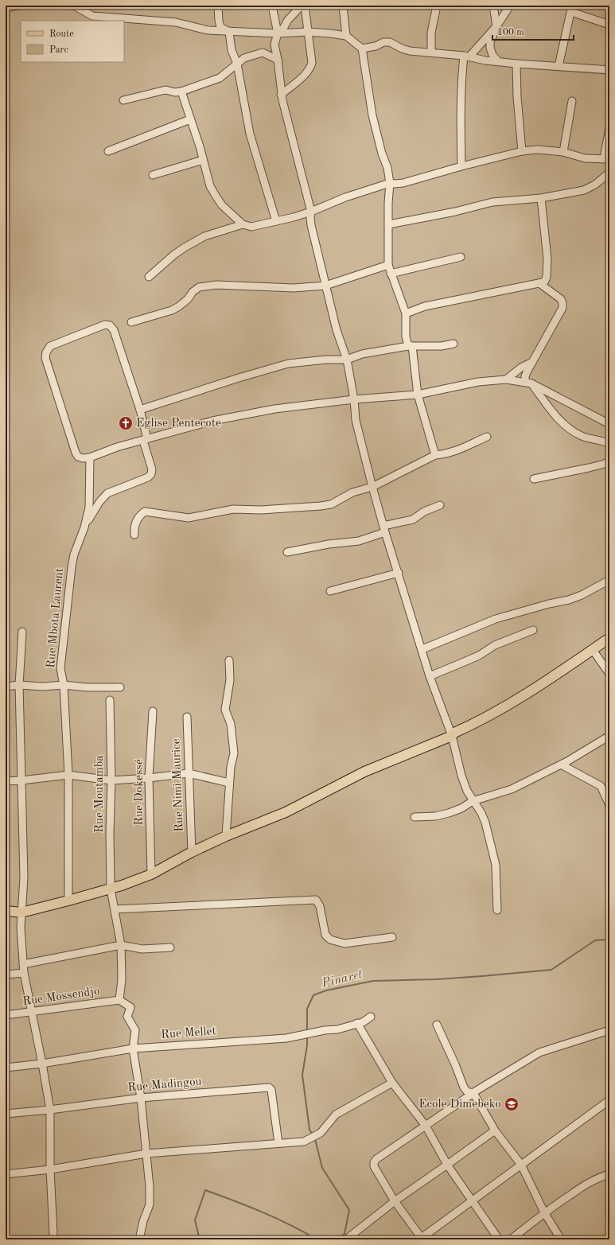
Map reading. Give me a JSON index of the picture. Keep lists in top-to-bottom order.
{
  "streets": {
    "street": [
      "Rue Mbota Laurent",
      "Rue Nimi Maurice",
      "Rue Dokessé",
      "Rue Moutamba",
      "Rue Mossendjo",
      "Rue Mellet",
      "Rue Madingou"
    ]
  },
  "crossings": [
    ["Rue Moutamba", "Rue Mossendjo"]
  ],
  "water": ["Pinaret"],
  "places": {
    "church": ["Eglise Pentecote"],
    "school or university": ["Ecole Dimebeko"]
  },
  "legend": ["Route", "Parc"],
  "scale_bar": "100 m"
}
